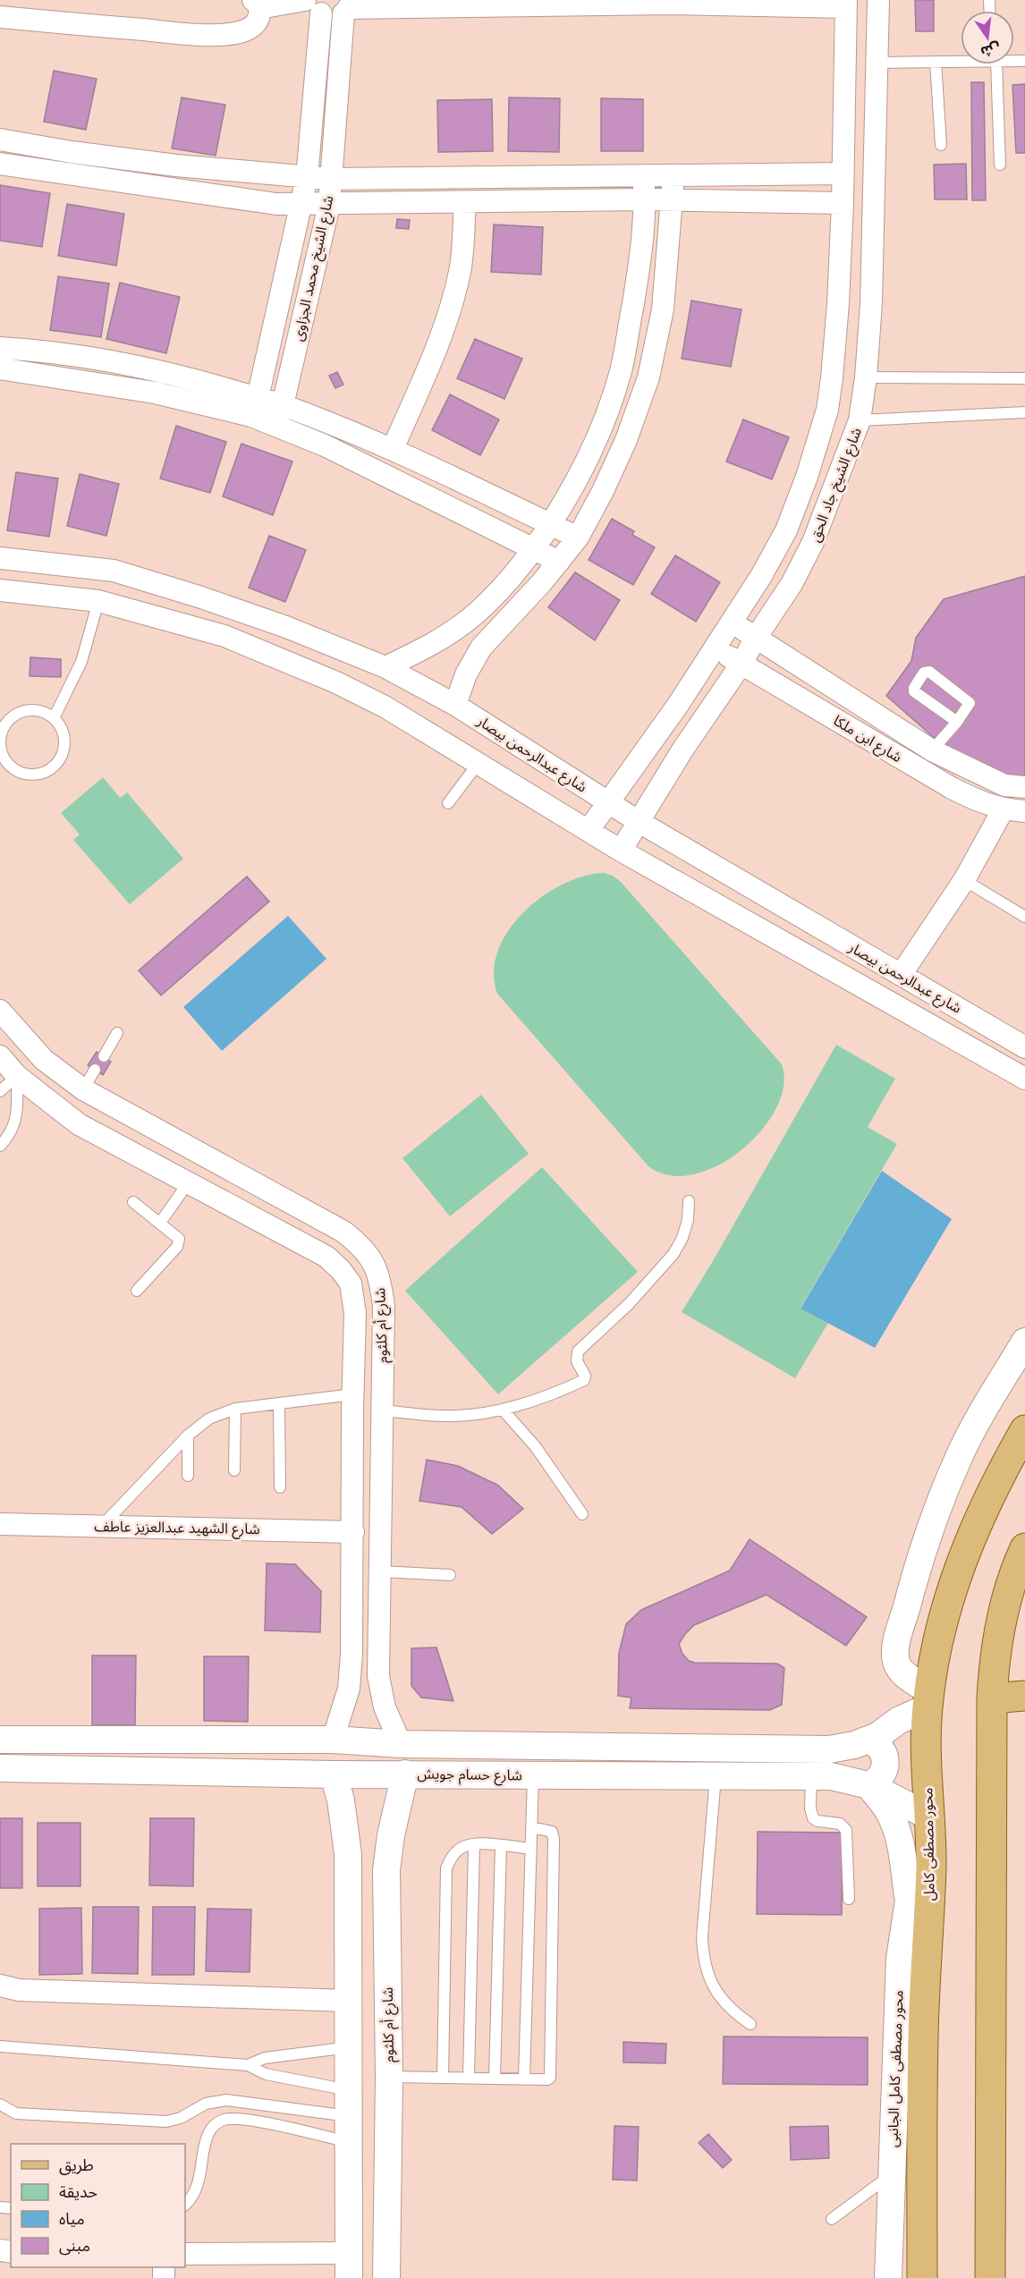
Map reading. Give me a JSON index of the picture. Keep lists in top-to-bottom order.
{
  "streets": {
    "main road": ["محور مصطفى كامل"],
    "street": [
      "شارع الشيخ محمد الجزاوى",
      "شارع الشيخ جاد الحق",
      "شارع ابن ملكا",
      "شارع عبدالرحمن بيصار",
      "شارع أم كلثوم",
      "شارع الشهيد عبدالعزيز عاطف",
      "شارع حسام جويش",
      "محور مصطفى كامل الجانبى"
    ]
  },
  "crossings": [
    ["شارع الشيخ جاد الحق", "شارع ابن ملكا"],
    ["شارع الشيخ جاد الحق", "شارع عبدالرحمن بيصار"],
    ["شارع أم كلثوم", "شارع الشهيد عبدالعزيز عاطف"],
    ["شارع أم كلثوم", "شارع حسام جويش"],
    ["شارع حسام جويش", "محور مصطفى كامل"],
    ["محور مصطفى كامل", "محور مصطفى كامل الجانبى"]
  ],
  "legend": [
    "طريق",
    "حديقة",
    "مياه",
    "مبنى"
  ],
  "north": "bottom"
}
